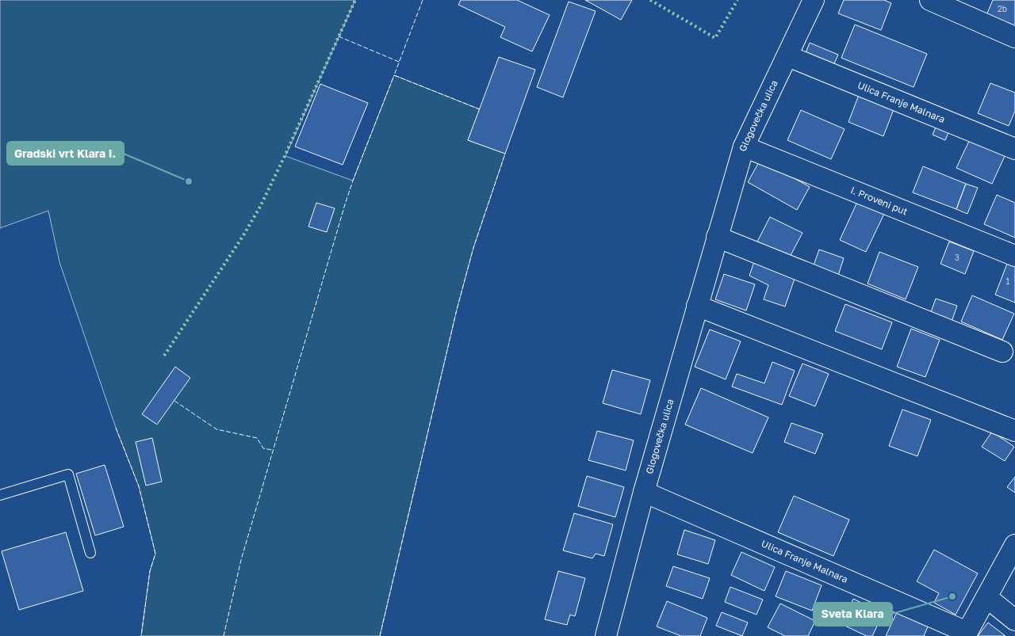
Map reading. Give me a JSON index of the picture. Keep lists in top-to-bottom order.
{
  "streets": {
    "street": ["Ulica Franje Malnara", "Glogovečka ulica", "I. Proveni put"]
  },
  "crossings": [
    ["Ulica Franje Malnara", "Glogovečka ulica"],
    ["Glogovečka ulica", "I. Proveni put"]
  ],
  "places": ["Gradski vrt Klara I.", "Sveta Klara"],
  "house_numbers": ["2b", "3", "1"]
}
